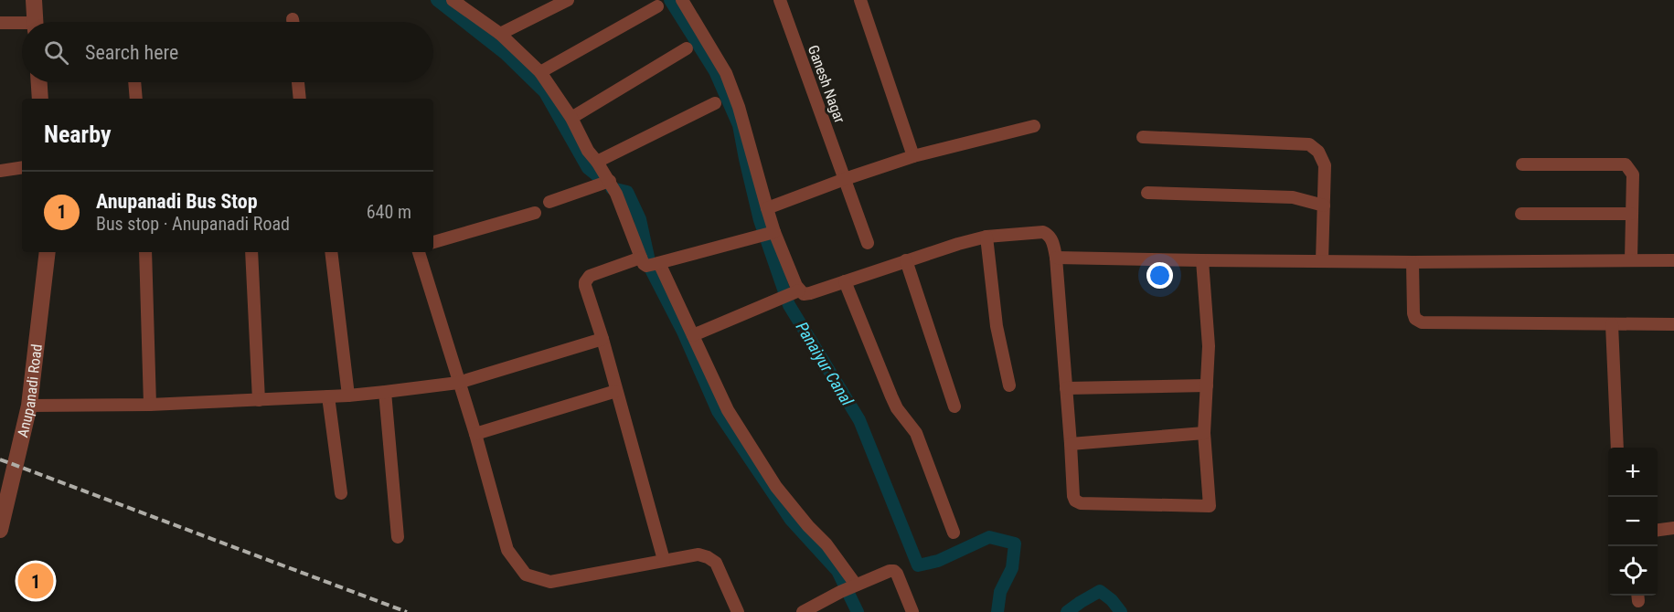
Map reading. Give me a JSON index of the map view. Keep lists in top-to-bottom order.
{
  "streets": {
    "street": ["Ganesh Nagar", "Anupanadi Road"]
  },
  "water": ["Panaiyur Canal"],
  "page": {
    "search": "Search here",
    "heading": "Nearby",
    "list": [
      {
        "mark": "1",
        "name": "Anupanadi Bus Stop",
        "note": "Bus stop · Anupanadi Road",
        "value": "640 m"
      }
    ],
    "map_buttons": ["+", "−"],
    "pins": "1"
  }
}
